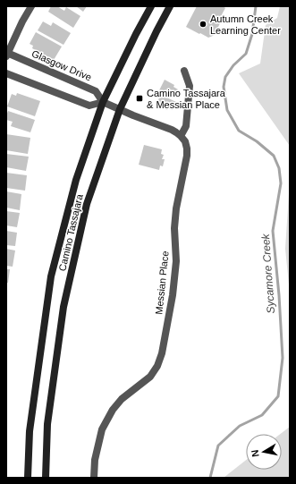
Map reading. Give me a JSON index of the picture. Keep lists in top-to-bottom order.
{
  "streets": {
    "main road": ["Camino Tassajara"],
    "street": ["Glasgow Drive", "Messian Place"]
  },
  "crossings": [
    ["Glasgow Drive", "Camino Tassajara"]
  ],
  "water": ["Sycamore Creek"],
  "places": {
    "other": ["Autumn Creek Learning Center"],
    "transit": ["Camino Tassajara & Messian Place"]
  },
  "north": "left"
}
